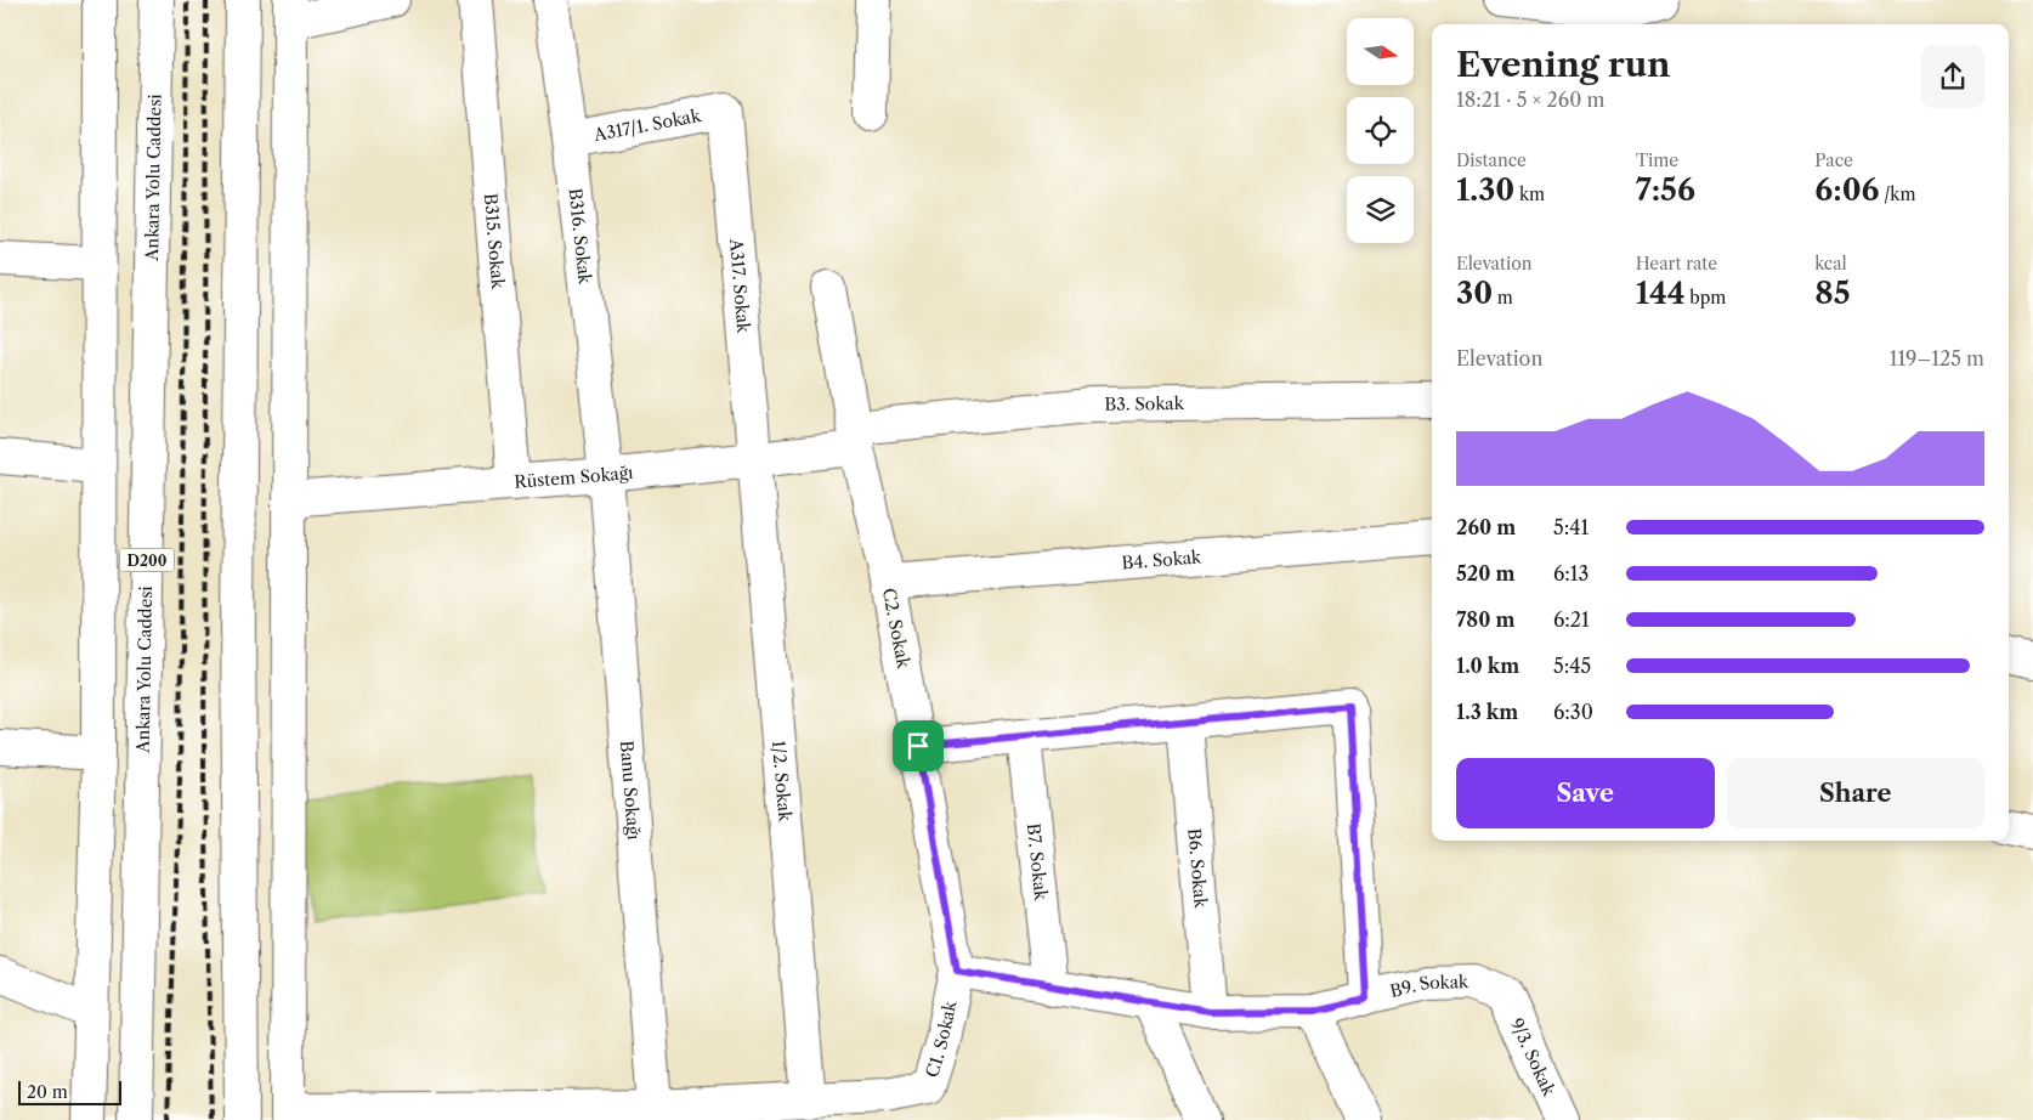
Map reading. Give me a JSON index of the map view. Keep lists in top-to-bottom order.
{
  "streets": {
    "main road": [
      "A317/1. Sokak",
      "Ankara Yolu Caddesi",
      "B316. Sokak",
      "B315. Sokak",
      "A317. Sokak",
      "B3. Sokak",
      "Rüstem Sokağı",
      "B4. Sokak",
      "D200",
      "C2. Sokak",
      "1/2. Sokak",
      "Banu Sokağı",
      "B7. Sokak",
      "B6. Sokak",
      "B9. Sokak",
      "C1. Sokak",
      "9/3. Sokak"
    ]
  },
  "crossings": [
    ["A317/1. Sokak", "B316. Sokak"],
    ["A317/1. Sokak", "A317. Sokak"],
    ["B316. Sokak", "Rüstem Sokağı"],
    ["B316. Sokak", "Banu Sokağı"],
    ["B315. Sokak", "Rüstem Sokağı"],
    ["A317. Sokak", "Rüstem Sokağı"],
    ["A317. Sokak", "1/2. Sokak"],
    ["B3. Sokak", "Rüstem Sokağı"],
    ["B3. Sokak", "C2. Sokak"],
    ["Rüstem Sokağı", "C2. Sokak"],
    ["Rüstem Sokağı", "1/2. Sokak"],
    ["Rüstem Sokağı", "Banu Sokağı"],
    ["B4. Sokak", "C2. Sokak"],
    ["C2. Sokak", "B9. Sokak"],
    ["C2. Sokak", "C1. Sokak"],
    ["1/2. Sokak", "C1. Sokak"],
    ["Banu Sokağı", "C1. Sokak"],
    ["B7. Sokak", "B9. Sokak"],
    ["B6. Sokak", "B9. Sokak"],
    ["B9. Sokak", "C1. Sokak"],
    ["B9. Sokak", "9/3. Sokak"]
  ],
  "scale_bar": "20 m",
  "north": "right",
  "page": {
    "heading": ["Evening run", "18:21 · 5 × 260 m"],
    "stats": [
      ["Distance", "1.30 km"],
      ["Time", "7:56"],
      ["Pace", "6:06 /km"],
      ["Elevation", "30 m"],
      ["Heart rate", "144 bpm"],
      ["kcal", "85"]
    ],
    "chart": ["Elevation", "119–125 m"],
    "list": [
      {
        "name": "260 m",
        "note": "5:41"
      },
      {
        "name": "520 m",
        "note": "6:13"
      },
      {
        "name": "780 m",
        "note": "6:21"
      },
      {
        "name": "1.0 km",
        "note": "5:45"
      },
      {
        "name": "1.3 km",
        "note": "6:30"
      }
    ],
    "buttons": ["Save", "Share"],
    "scale": "20 m"
  }
}
